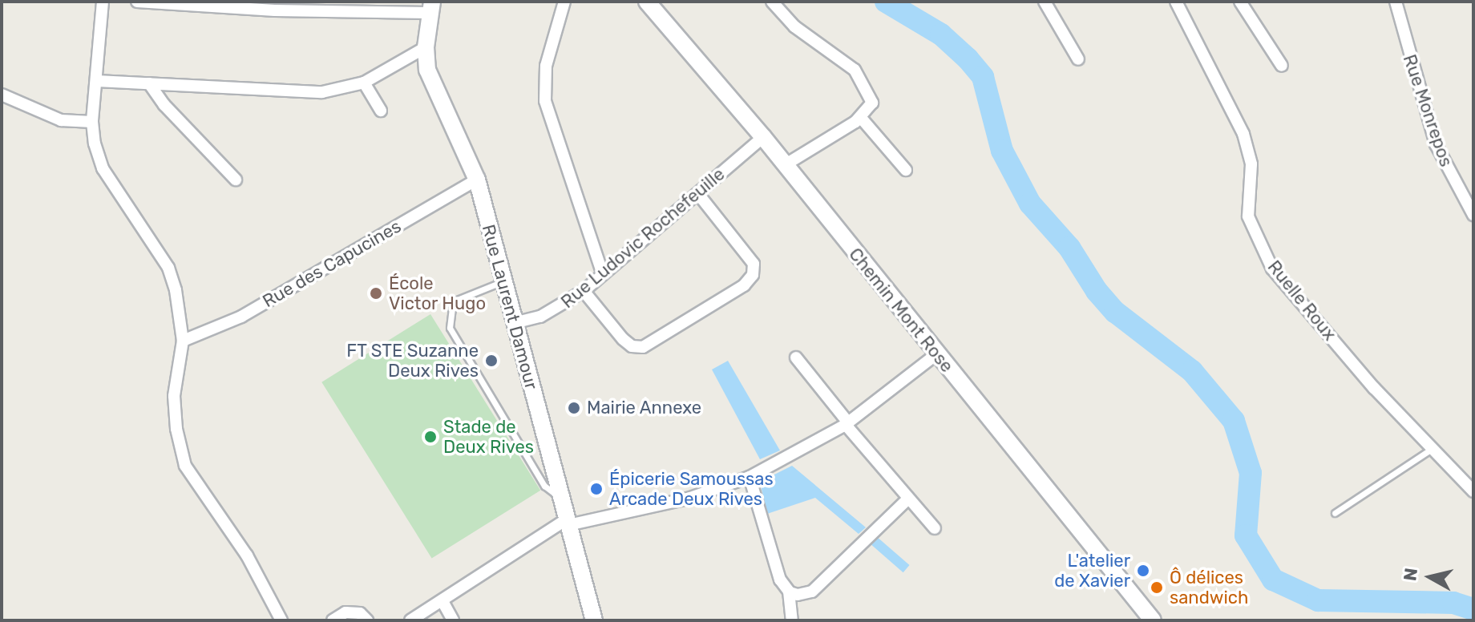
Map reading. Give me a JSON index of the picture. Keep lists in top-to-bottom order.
{
  "streets": {
    "street": [
      "Rue Monrepos",
      "Rue Ludovic Rochefeuille",
      "Rue des Capucines",
      "Ruelle Roux",
      "Rue Laurent Damour",
      "Chemin Mont Rose"
    ]
  },
  "crossings": [
    ["Rue Ludovic Rochefeuille", "Rue Laurent Damour"],
    ["Rue Ludovic Rochefeuille", "Chemin Mont Rose"],
    ["Rue des Capucines", "Rue Laurent Damour"]
  ],
  "places": [
    "École Victor Hugo",
    "FT STE Suzanne Deux Rives",
    "Mairie Annexe",
    "Stade de Deux Rives",
    "Épicerie Samoussas Arcade Deux Rives",
    "L'atelier de Xavier",
    "Ô délices sandwich"
  ],
  "north": "left"
}
